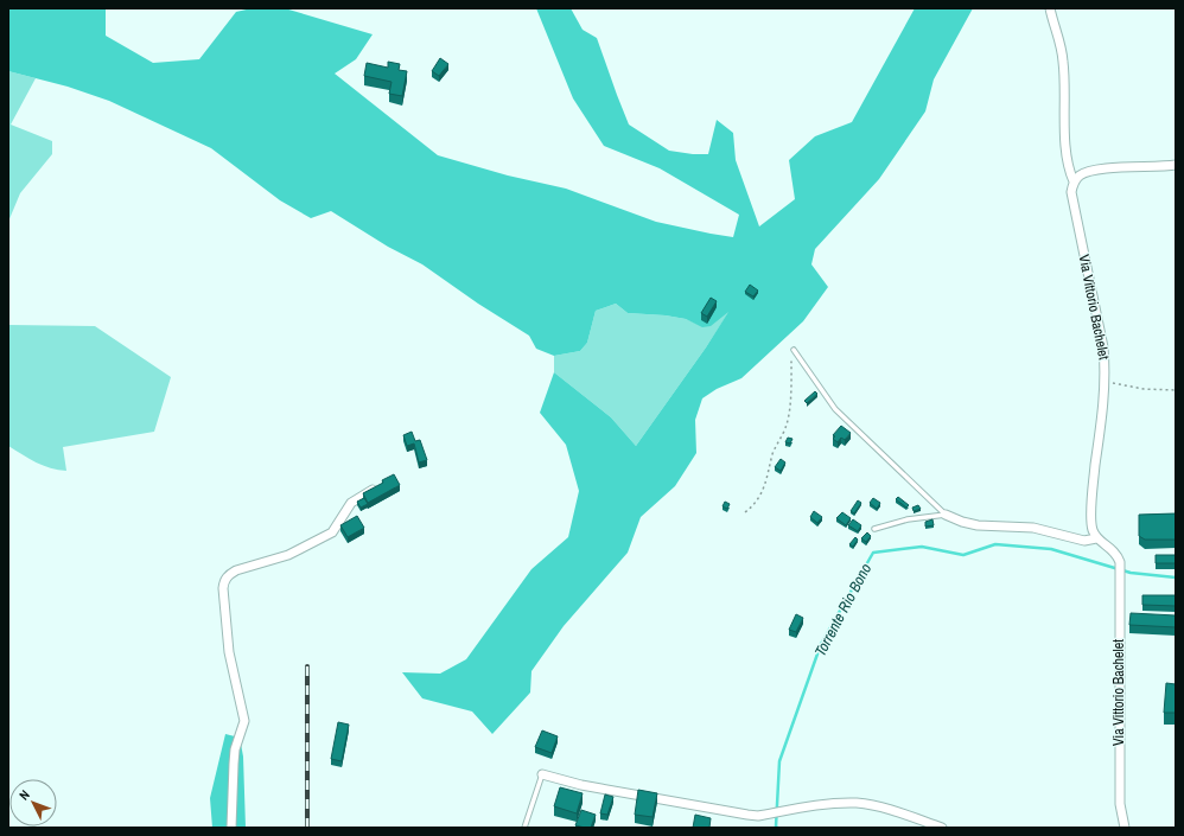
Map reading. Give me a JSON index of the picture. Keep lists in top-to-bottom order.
{
  "streets": {
    "street": ["Via Vittorio Bachelet"]
  },
  "water": ["Torrente Rio Bono"],
  "north": "top left"
}
